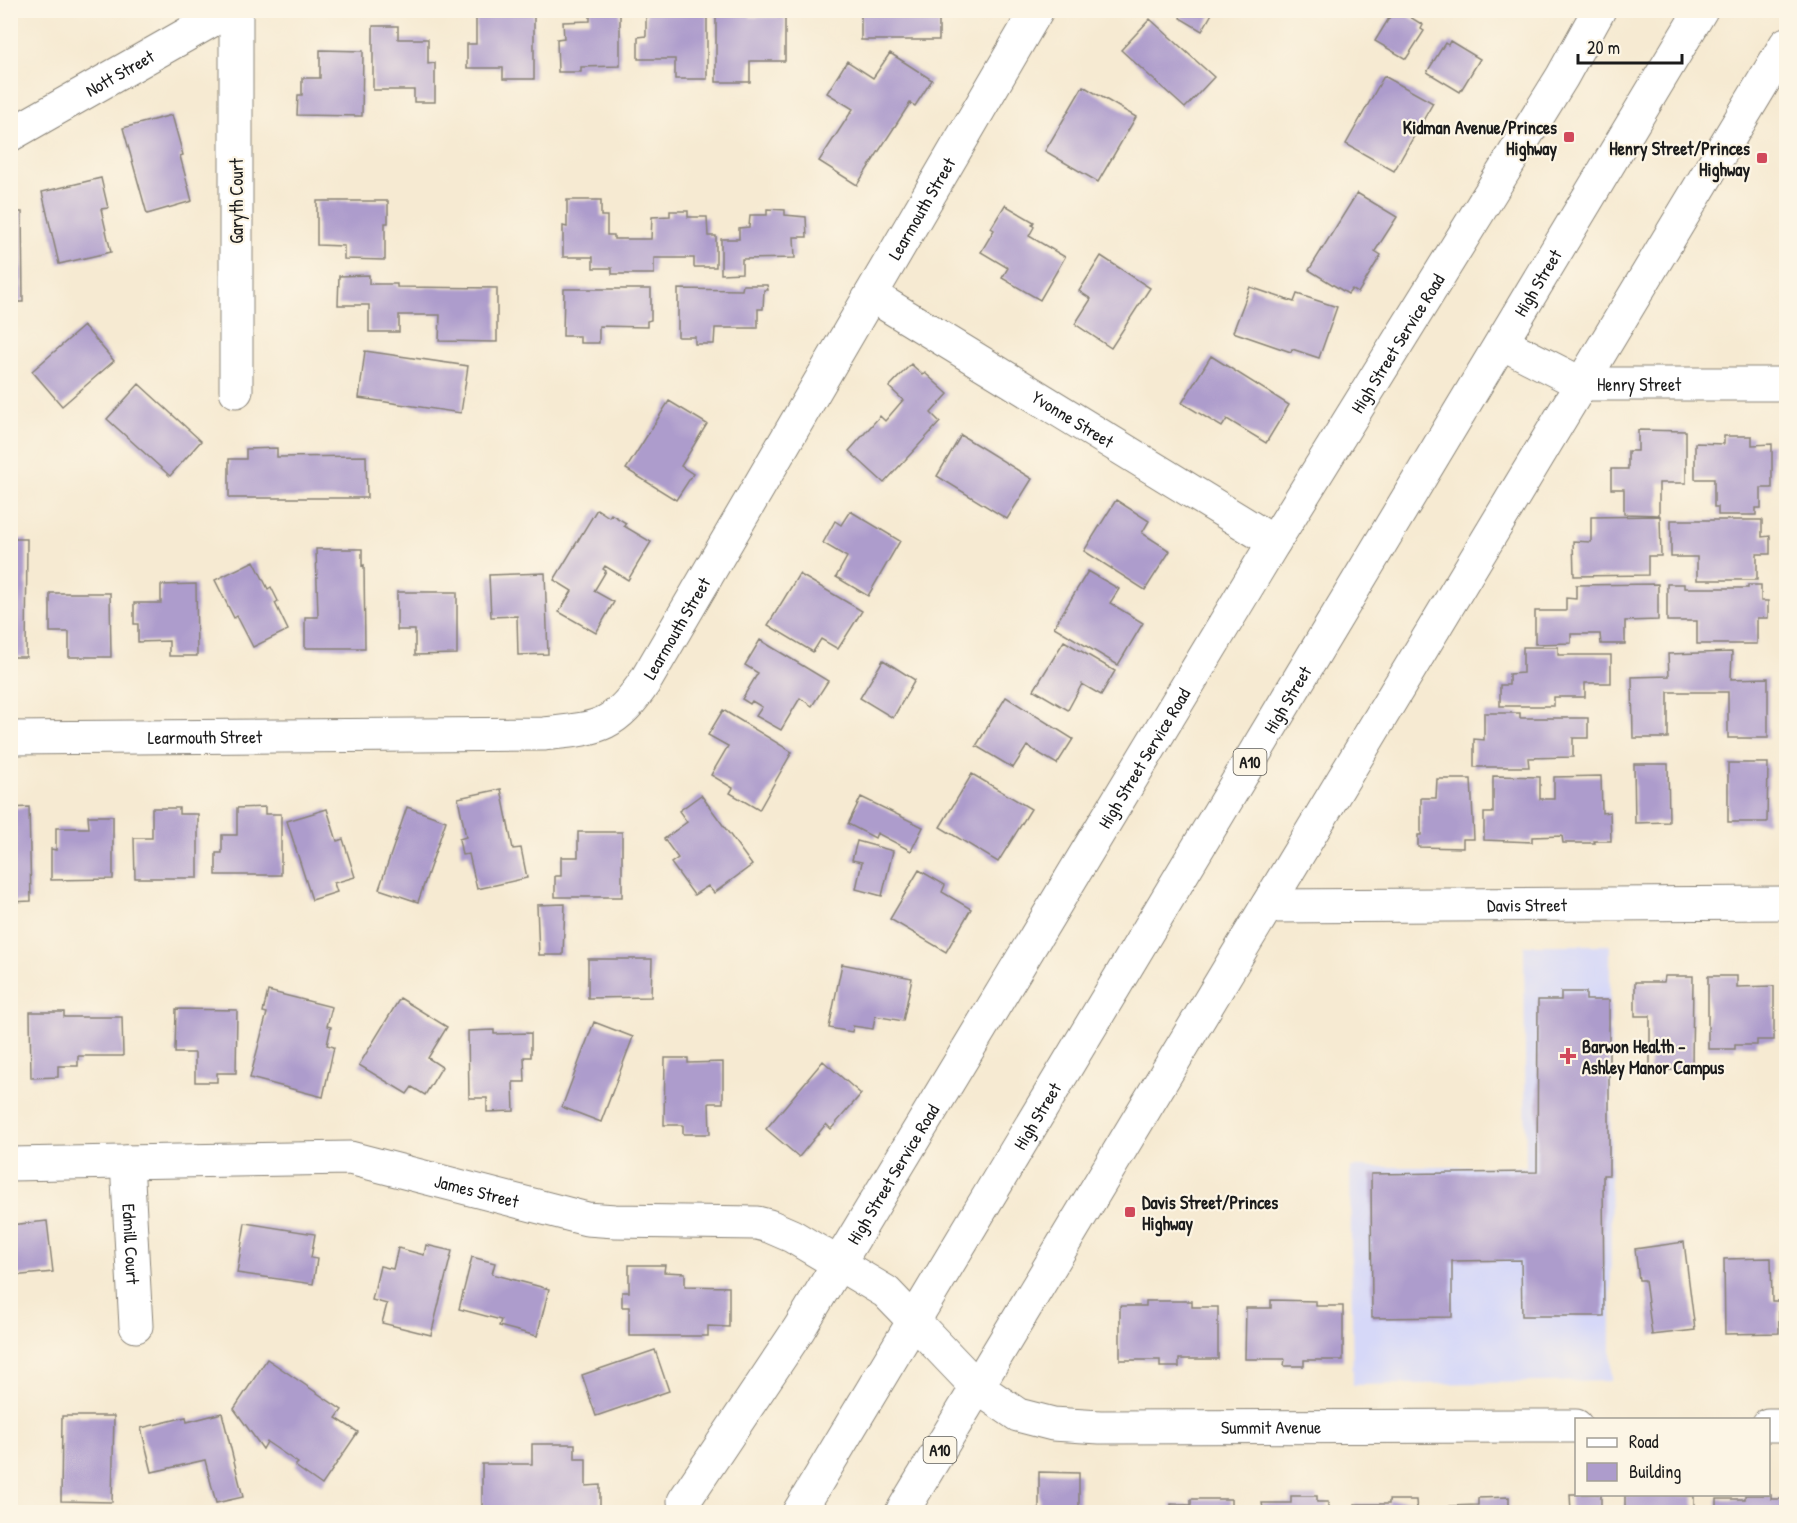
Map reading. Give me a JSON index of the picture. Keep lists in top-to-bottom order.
{
  "streets": {
    "main road": [
      "Nott Street",
      "Garyth Court",
      "Learmouth Street",
      "High Street",
      "High Street Service Road",
      "Henry Street",
      "Yvonne Street",
      "A10",
      "Davis Street",
      "James Street",
      "Edmill Court",
      "Summit Avenue"
    ]
  },
  "crossings": [
    ["Learmouth Street", "Yvonne Street"],
    ["High Street", "Henry Street"],
    ["High Street", "James Street"],
    ["High Street", "Summit Avenue"],
    ["High Street Service Road", "Yvonne Street"],
    ["High Street Service Road", "James Street"],
    ["Henry Street", "A10"],
    ["A10", "Davis Street"],
    ["A10", "Summit Avenue"],
    ["James Street", "Edmill Court"],
    ["James Street", "Summit Avenue"]
  ],
  "places": {
    "transit": ["Kidman Avenue/Princes Highway", "Henry Street/Princes Highway", "Davis Street/Princes Highway"],
    "health": ["Barwon Health - Ashley Manor Campus"]
  },
  "legend": ["Road", "Building"],
  "scale_bar": "20 m"
}
